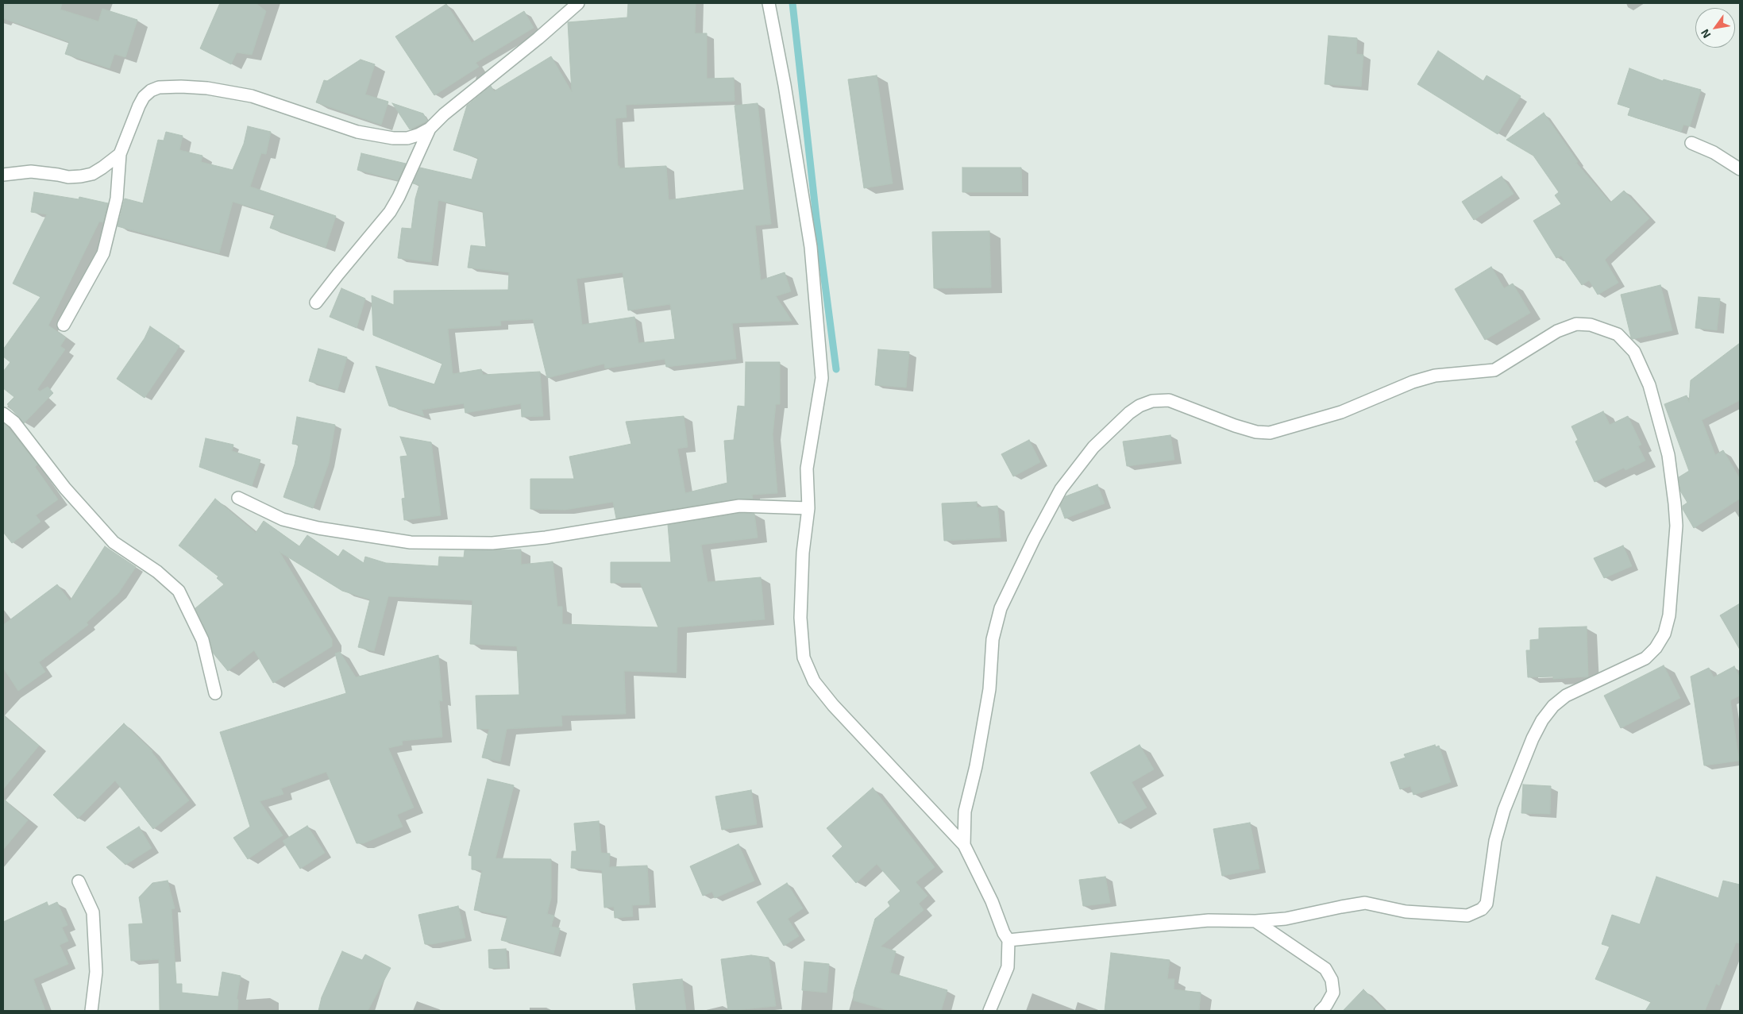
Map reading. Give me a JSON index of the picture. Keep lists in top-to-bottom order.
{
  "north": "bottom left"
}
